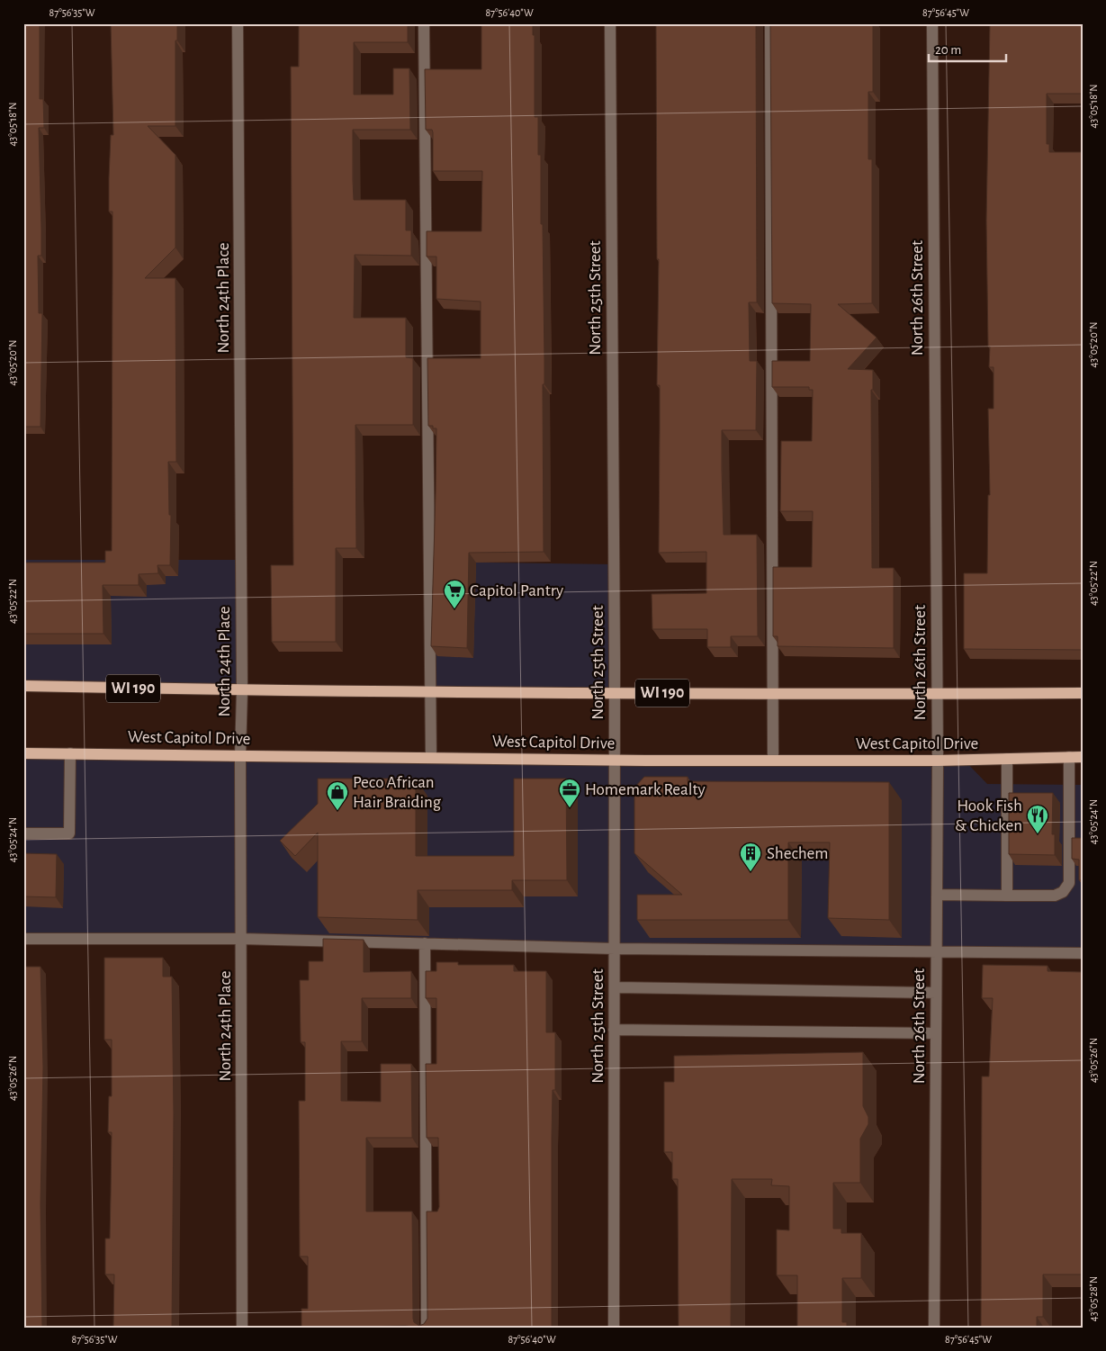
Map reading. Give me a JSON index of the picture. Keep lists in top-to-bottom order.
{
  "streets": {
    "main road": ["WI 190", "West Capitol Drive"],
    "street": ["North 24th Place", "North 25th Street", "North 26th Street"]
  },
  "crossings": [
    ["North 24th Place", "WI 190"],
    ["North 24th Place", "West Capitol Drive"],
    ["North 25th Street", "WI 190"],
    ["North 25th Street", "West Capitol Drive"],
    ["North 26th Street", "WI 190"],
    ["North 26th Street", "West Capitol Drive"]
  ],
  "places": {
    "supermarket": ["Capitol Pantry"],
    "office": ["Homemark Realty"],
    "shop": ["Peco African Hair Braiding"],
    "restaurant": ["Hook Fish & Chicken"],
    "building": ["Shechem"]
  },
  "scale_bar": "20 m",
  "coordinates": [
    "87°56'35\"W",
    "87°56'40\"W",
    "87°56'45\"W",
    "43°05'18\"N",
    "43°05'20\"N",
    "43°05'22\"N",
    "43°05'24\"N",
    "43°05'26\"N",
    "43°05'28\"N"
  ]
}
